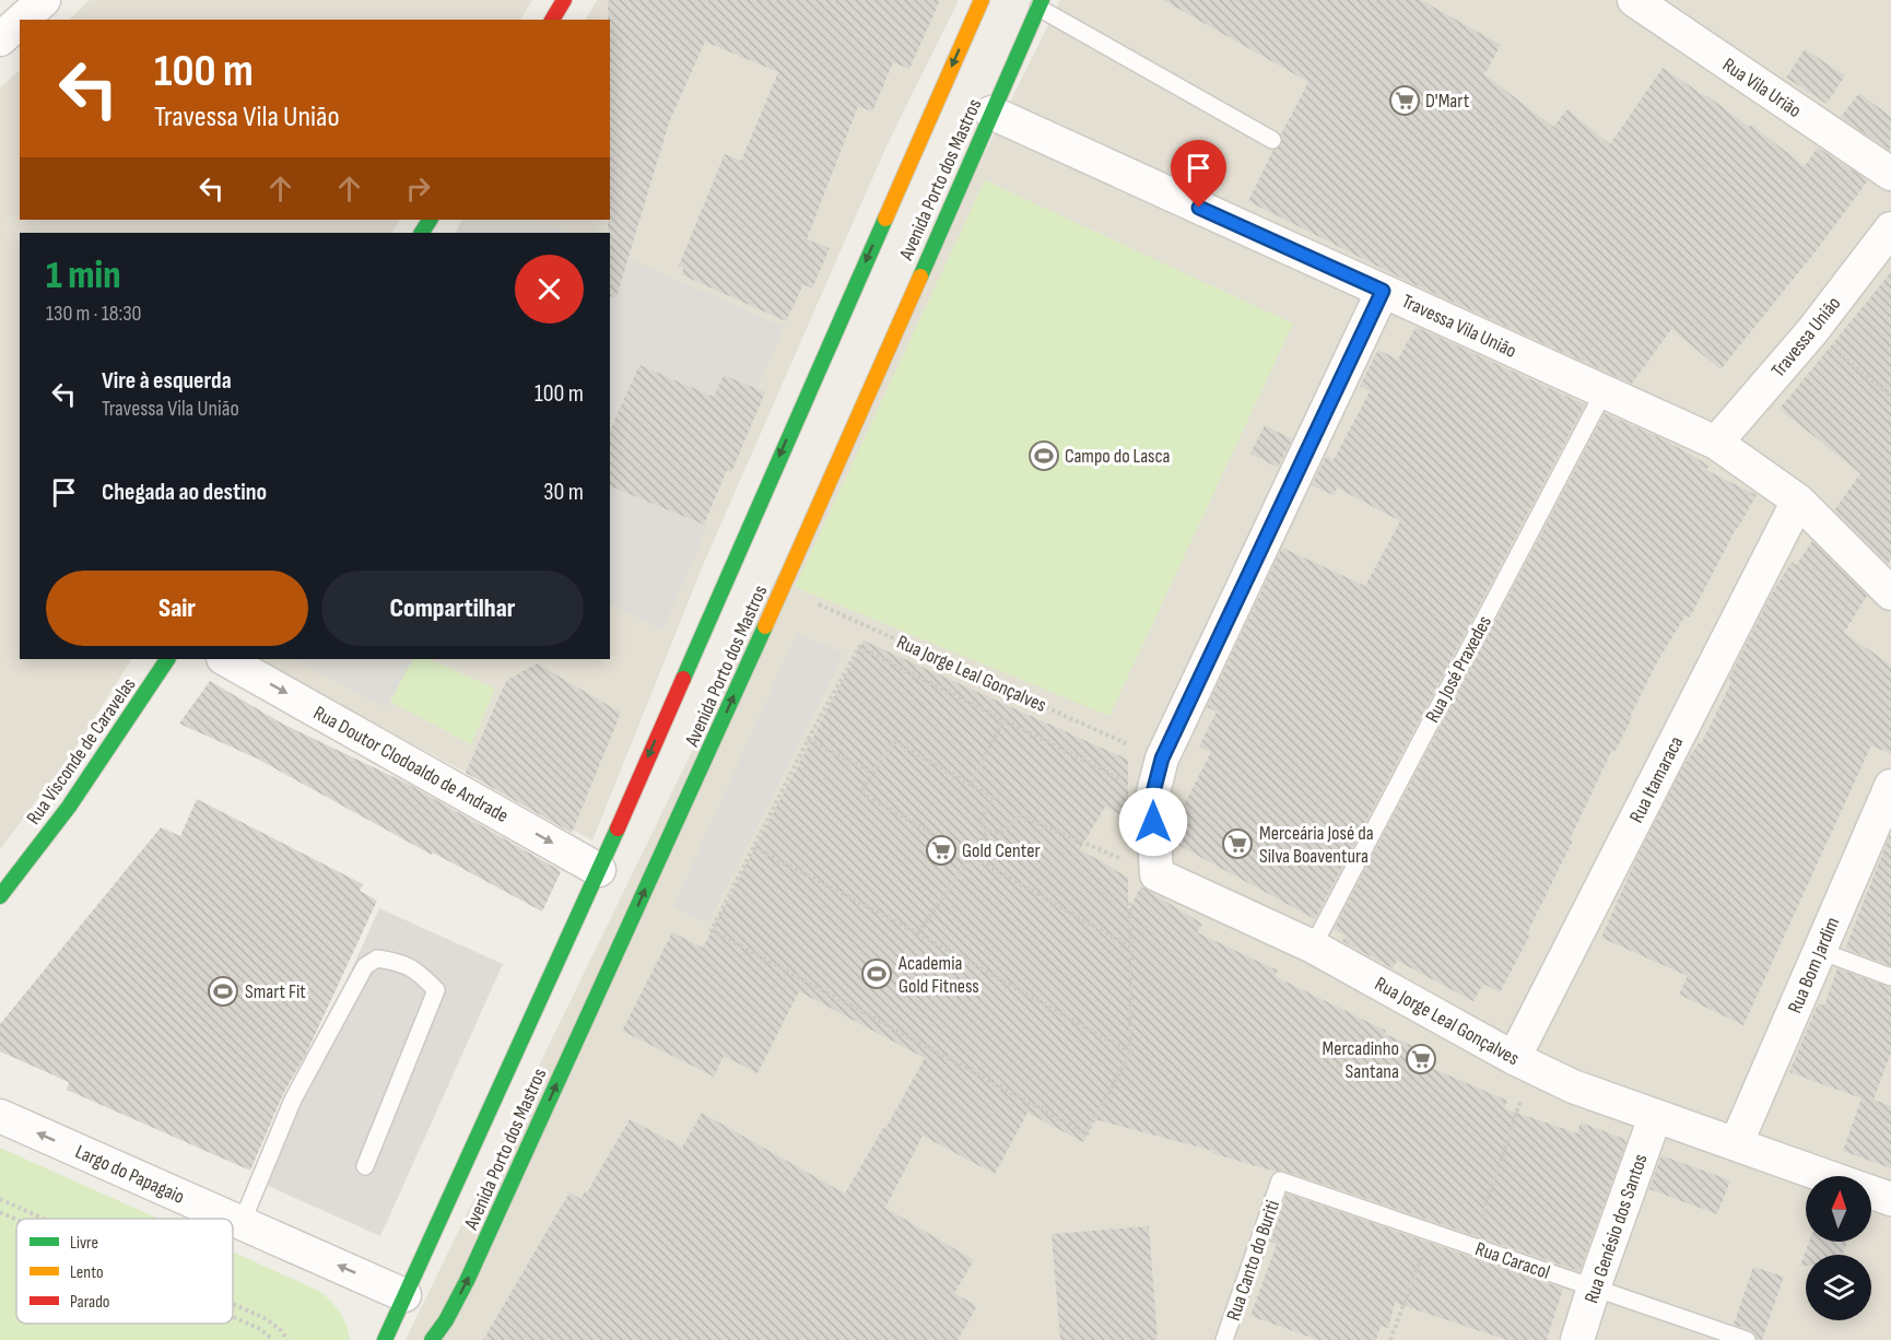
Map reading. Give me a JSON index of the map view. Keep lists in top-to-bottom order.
{
  "streets": {
    "main road": ["Avenida Porto dos Mastros", "Rua Visconde de Caravelas"],
    "street": [
      "Rua Vila Urião",
      "Travessa Vila União",
      "Travessa União",
      "Rua Jorge Leal Gonçalves",
      "Rua Doutor Clodoaldo de Andrade",
      "Rua Itamaraca",
      "Rua Bom Jardim",
      "Largo do Papagaio",
      "Rua Genésio dos Santos"
    ],
    "lane": ["Rua José Praxedes", "Rua Canto do Buriti", "Rua Caracol"]
  },
  "crossings": [
    ["Avenida Porto dos Mastros", "Travessa Vila União"],
    ["Avenida Porto dos Mastros", "Rua Jorge Leal Gonçalves"],
    ["Avenida Porto dos Mastros", "Rua Doutor Clodoaldo de Andrade"],
    ["Avenida Porto dos Mastros", "Largo do Papagaio"],
    ["Travessa Vila União", "Travessa União"],
    ["Travessa Vila União", "Rua José Praxedes"],
    ["Travessa Vila União", "Rua Jorge Leal Gonçalves"],
    ["Travessa Vila União", "Rua Itamaraca"],
    ["Rua José Praxedes", "Rua Jorge Leal Gonçalves"],
    ["Rua Jorge Leal Gonçalves", "Rua Itamaraca"],
    ["Rua Jorge Leal Gonçalves", "Rua Bom Jardim"],
    ["Rua Jorge Leal Gonçalves", "Rua Genésio dos Santos"],
    ["Rua Genésio dos Santos", "Rua Caracol"],
    ["Rua Canto do Buriti", "Rua Caracol"]
  ],
  "one_way": ["Rua Doutor Clodoaldo de Andrade", "Largo do Papagaio"],
  "places": {
    "supermarket": [
      "D'Mart",
      "Merceária José da Silva Boaventura",
      "Gold Center",
      "Mercadinho Santana"
    ],
    "sports": ["Campo do Lasca", "Academia Gold Fitness", "Smart Fit"]
  },
  "legend": ["Livre", "Lento", "Parado"],
  "north": "top",
  "page": {
    "turn": ["100 m", "Travessa Vila União"],
    "heading": ["1 min", "130 m · 18:30"],
    "list": [
      {
        "name": "Vire à esquerda",
        "note": "Travessa Vila União",
        "value": "100 m"
      },
      {
        "name": "Chegada ao destino",
        "value": "30 m"
      }
    ],
    "buttons": ["Sair", "Compartilhar"]
  }
}
